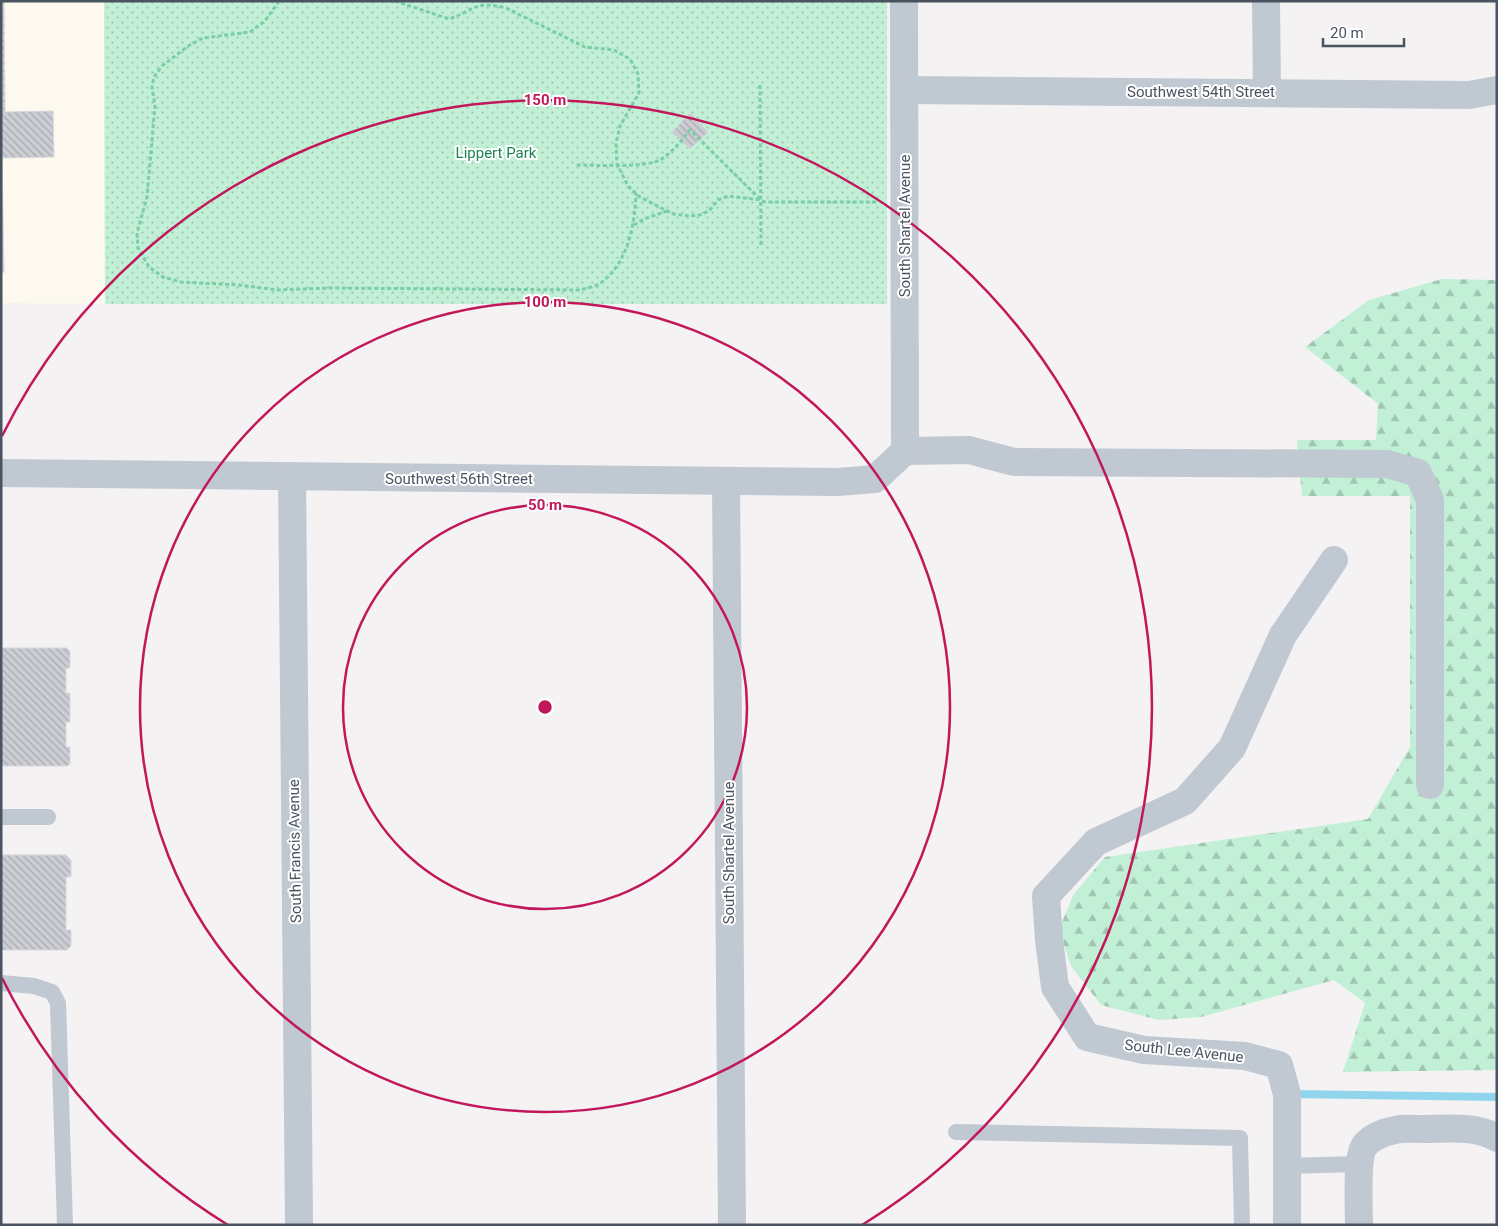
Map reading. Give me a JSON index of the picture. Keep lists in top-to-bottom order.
{
  "streets": {
    "street": [
      "Southwest 54th Street",
      "South Shartel Avenue",
      "Southwest 56th Street",
      "South Francis Avenue",
      "South Lee Avenue"
    ]
  },
  "crossings": [
    ["Southwest 54th Street", "South Shartel Avenue"],
    ["South Shartel Avenue", "Southwest 56th Street"],
    ["Southwest 56th Street", "South Francis Avenue"]
  ],
  "parks": ["Lippert Park"],
  "scale_bar": "20 m",
  "rings": ["150 m", "100 m", "50 m"]
}
